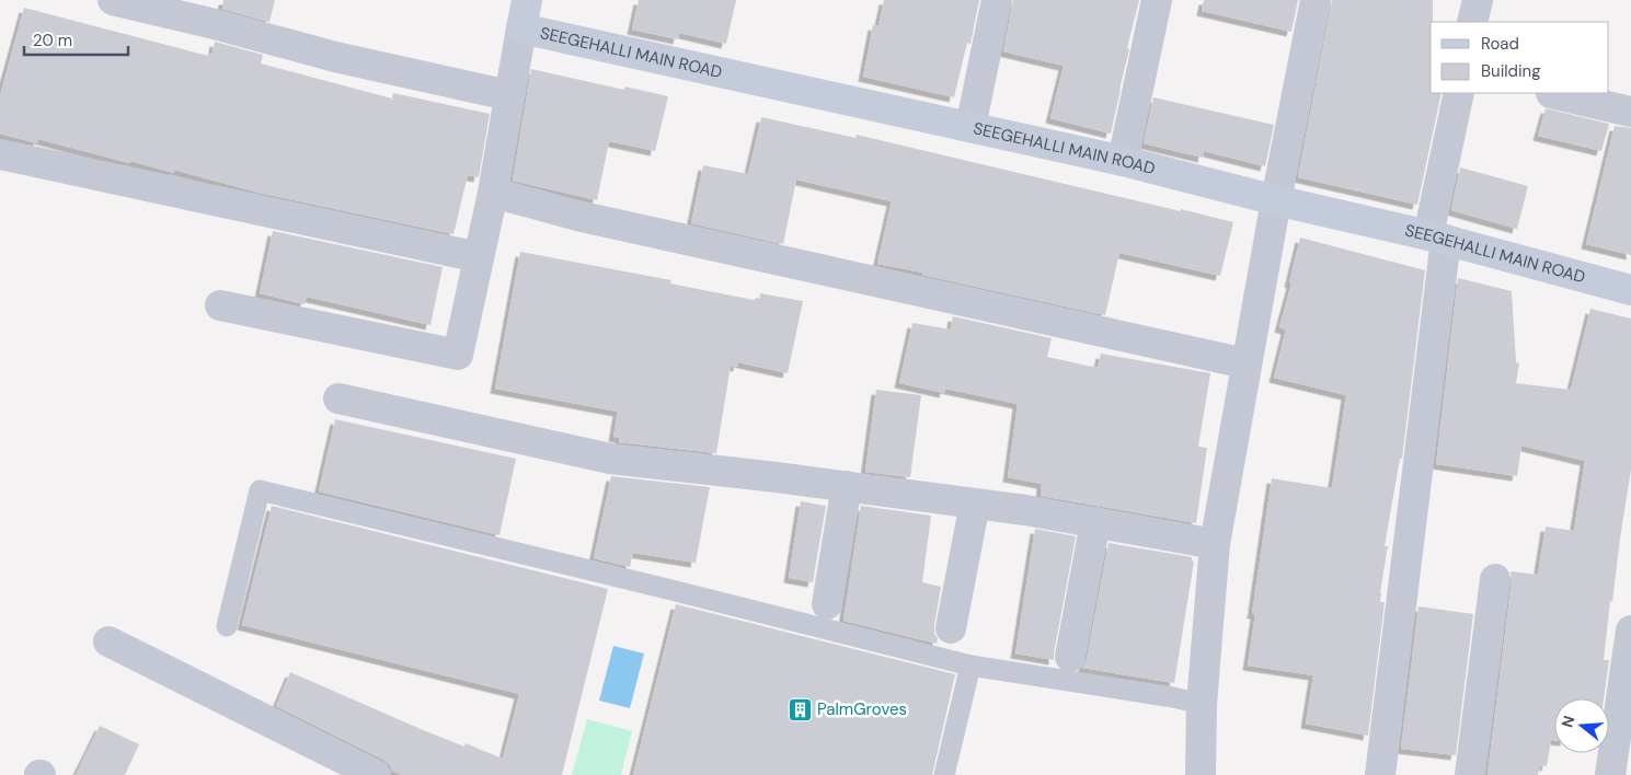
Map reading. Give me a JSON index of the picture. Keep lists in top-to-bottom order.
{
  "streets": {
    "street": ["SEEGEHALLI MAIN ROAD"]
  },
  "places": {
    "building": ["PalmGroves"]
  },
  "legend": ["Road", "Building"],
  "scale_bar": "20 m",
  "north": "left"
}
